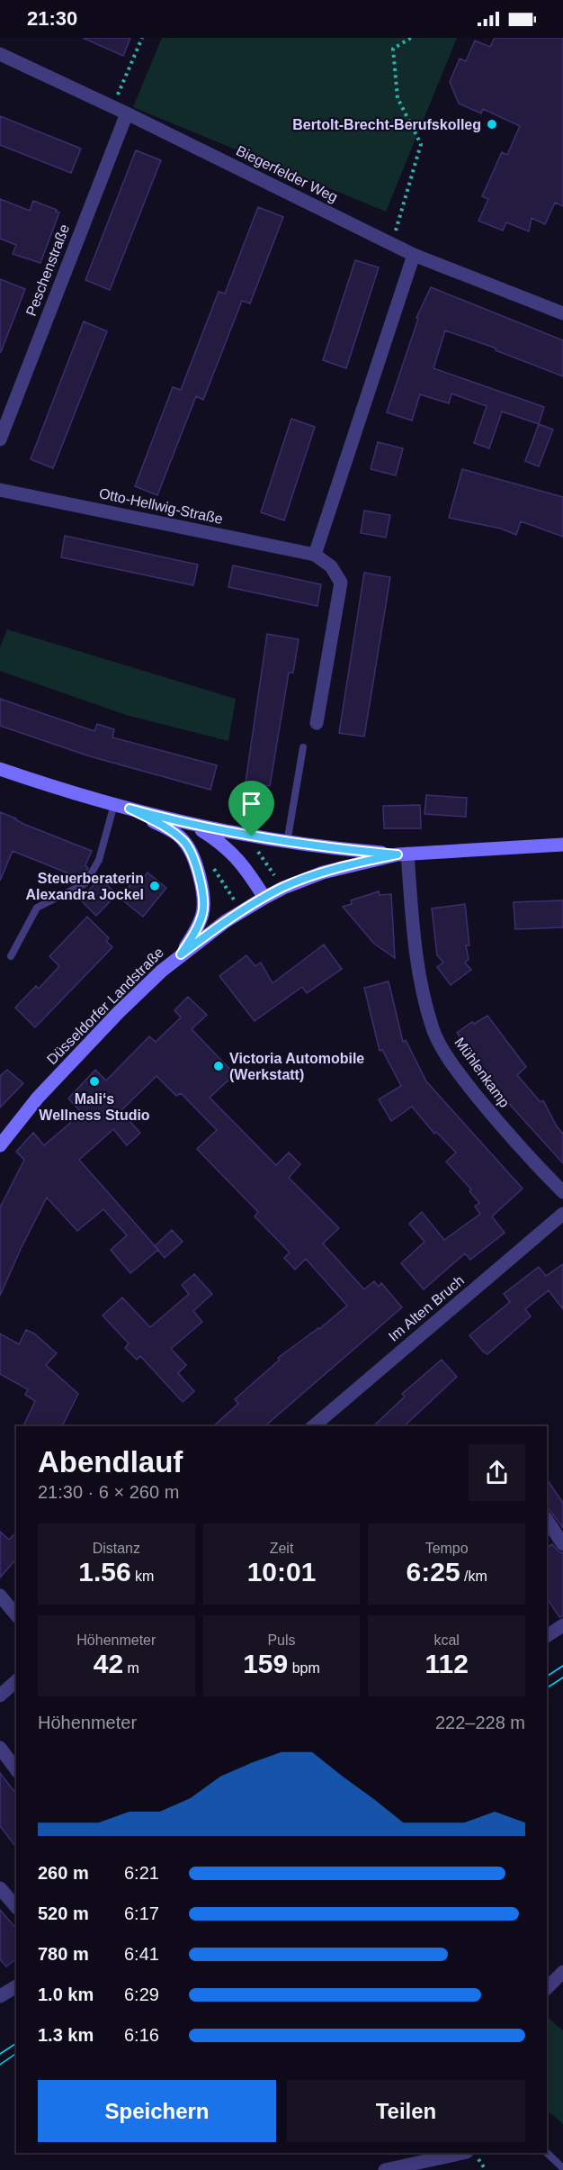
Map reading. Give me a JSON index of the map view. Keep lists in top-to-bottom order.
{
  "streets": {
    "main road": ["Düsseldorfer Landstraße"],
    "street": [
      "Biegerfelder Weg",
      "Peschenstraße",
      "Otto-Hellwig-Straße",
      "Mühlenkamp",
      "Im Alten Bruch"
    ]
  },
  "crossings": [
    ["Biegerfelder Weg", "Peschenstraße"],
    ["Düsseldorfer Landstraße", "Mühlenkamp"]
  ],
  "places": [
    "Bertolt-Brecht-Berufskolleg",
    "Steuerberaterin Alexandra Jockel",
    "Victoria Automobile (Werkstatt)",
    "Mali‘s Wellness Studio"
  ],
  "page": {
    "status": "21:30",
    "heading": ["Abendlauf", "21:30 · 6 × 260 m"],
    "stats": [
      ["Distanz", "1.56 km"],
      ["Zeit", "10:01"],
      ["Tempo", "6:25 /km"],
      ["Höhenmeter", "42 m"],
      ["Puls", "159 bpm"],
      ["kcal", "112"]
    ],
    "chart": ["Höhenmeter", "222–228 m"],
    "list": [
      {
        "name": "260 m",
        "note": "6:21"
      },
      {
        "name": "520 m",
        "note": "6:17"
      },
      {
        "name": "780 m",
        "note": "6:41"
      },
      {
        "name": "1.0 km",
        "note": "6:29"
      },
      {
        "name": "1.3 km",
        "note": "6:16"
      }
    ],
    "buttons": ["Speichern", "Teilen"]
  }
}
